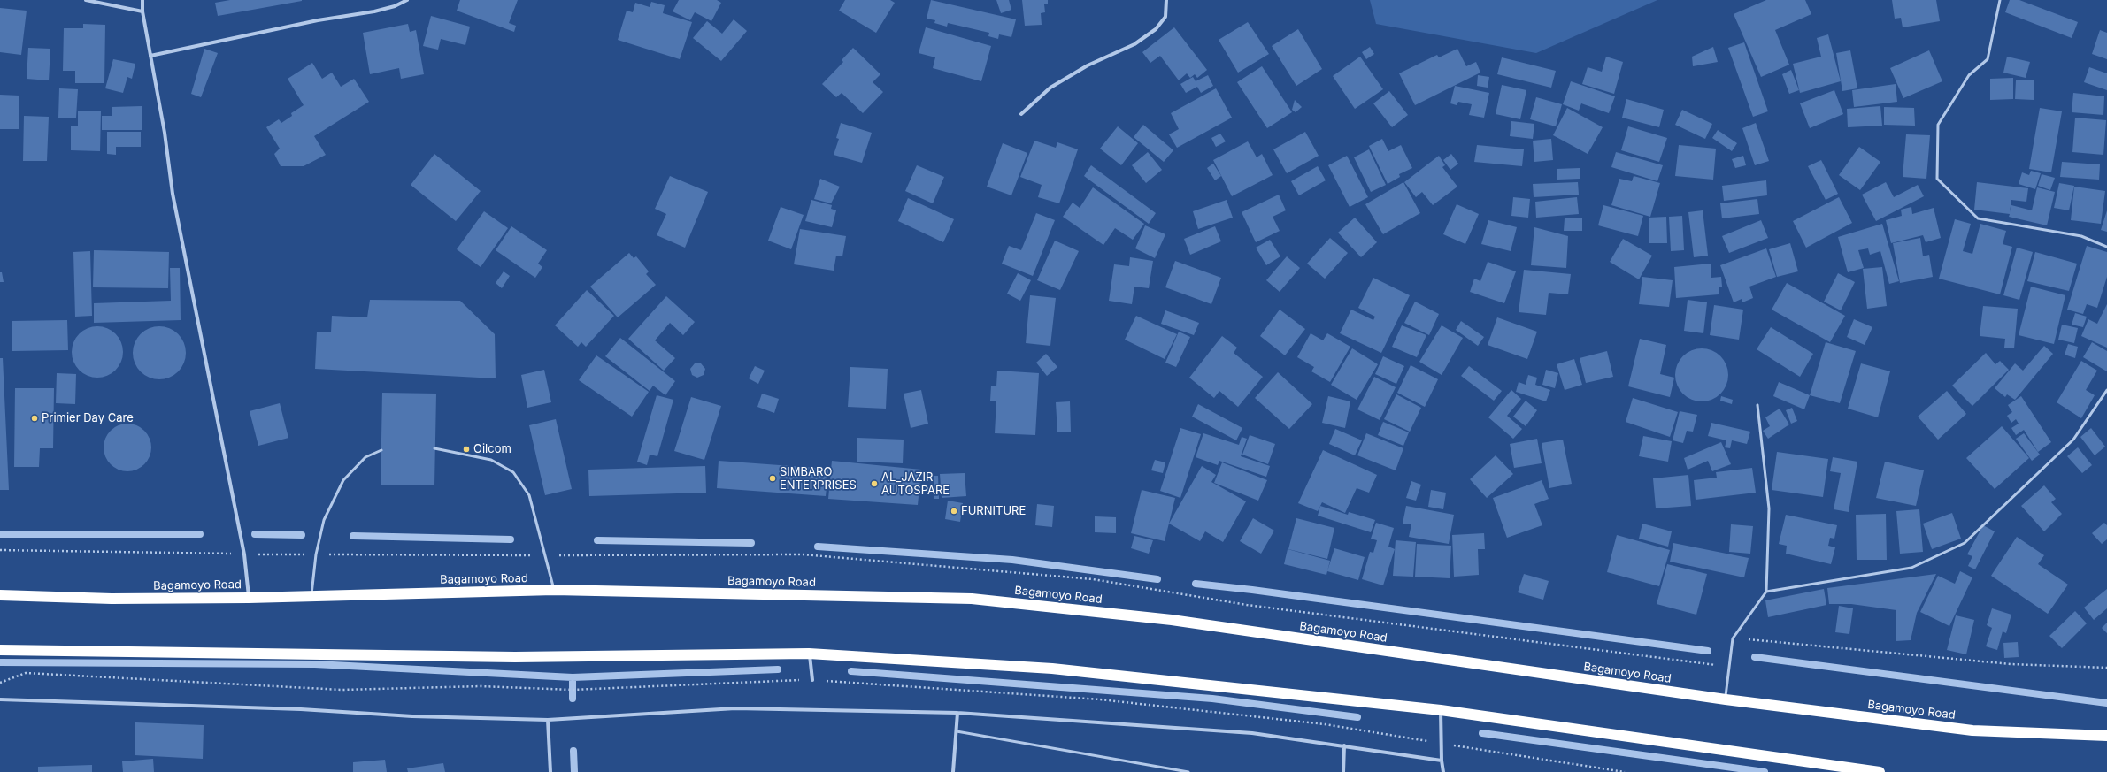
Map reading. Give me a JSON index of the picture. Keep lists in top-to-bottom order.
{
  "streets": {
    "highway": ["Bagamoyo Road"]
  },
  "places": [
    "Primier Day Care",
    "Oilcom",
    "SIMBARO ENTERPRISES",
    "AL_JAZIR AUTOSPARE",
    "FURNITURE"
  ]
}
